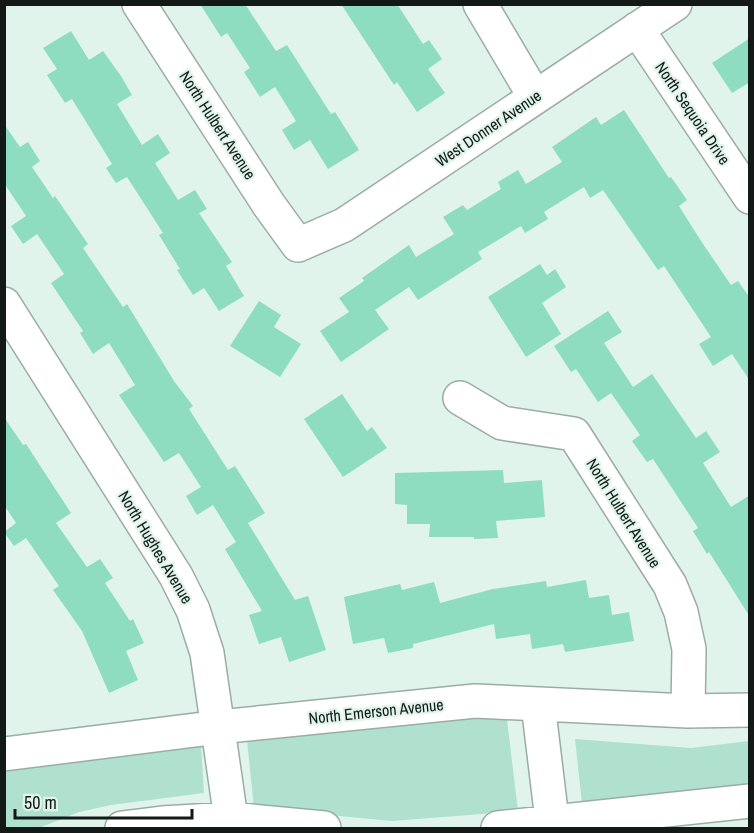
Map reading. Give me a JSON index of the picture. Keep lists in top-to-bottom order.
{
  "streets": {
    "street": [
      "North Sequoia Drive",
      "North Hulbert Avenue",
      "West Donner Avenue",
      "North Hughes Avenue",
      "North Emerson Avenue"
    ]
  },
  "crossings": [
    ["North Sequoia Drive", "West Donner Avenue"],
    ["North Hulbert Avenue", "West Donner Avenue"],
    ["North Hulbert Avenue", "North Emerson Avenue"],
    ["North Hughes Avenue", "North Emerson Avenue"]
  ],
  "scale_bar": "50 m"
}
